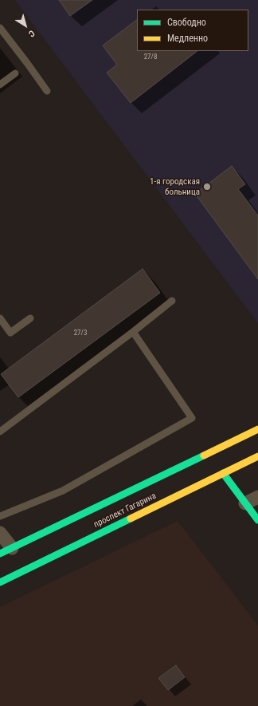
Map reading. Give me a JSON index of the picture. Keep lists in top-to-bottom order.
{
  "streets": {
    "main road": ["проспект Гагарина"]
  },
  "places": ["1-я городская больница"],
  "house_numbers": ["27/8", "27/3"],
  "legend": ["Свободно", "Медленно"],
  "north": "bottom right"
}
